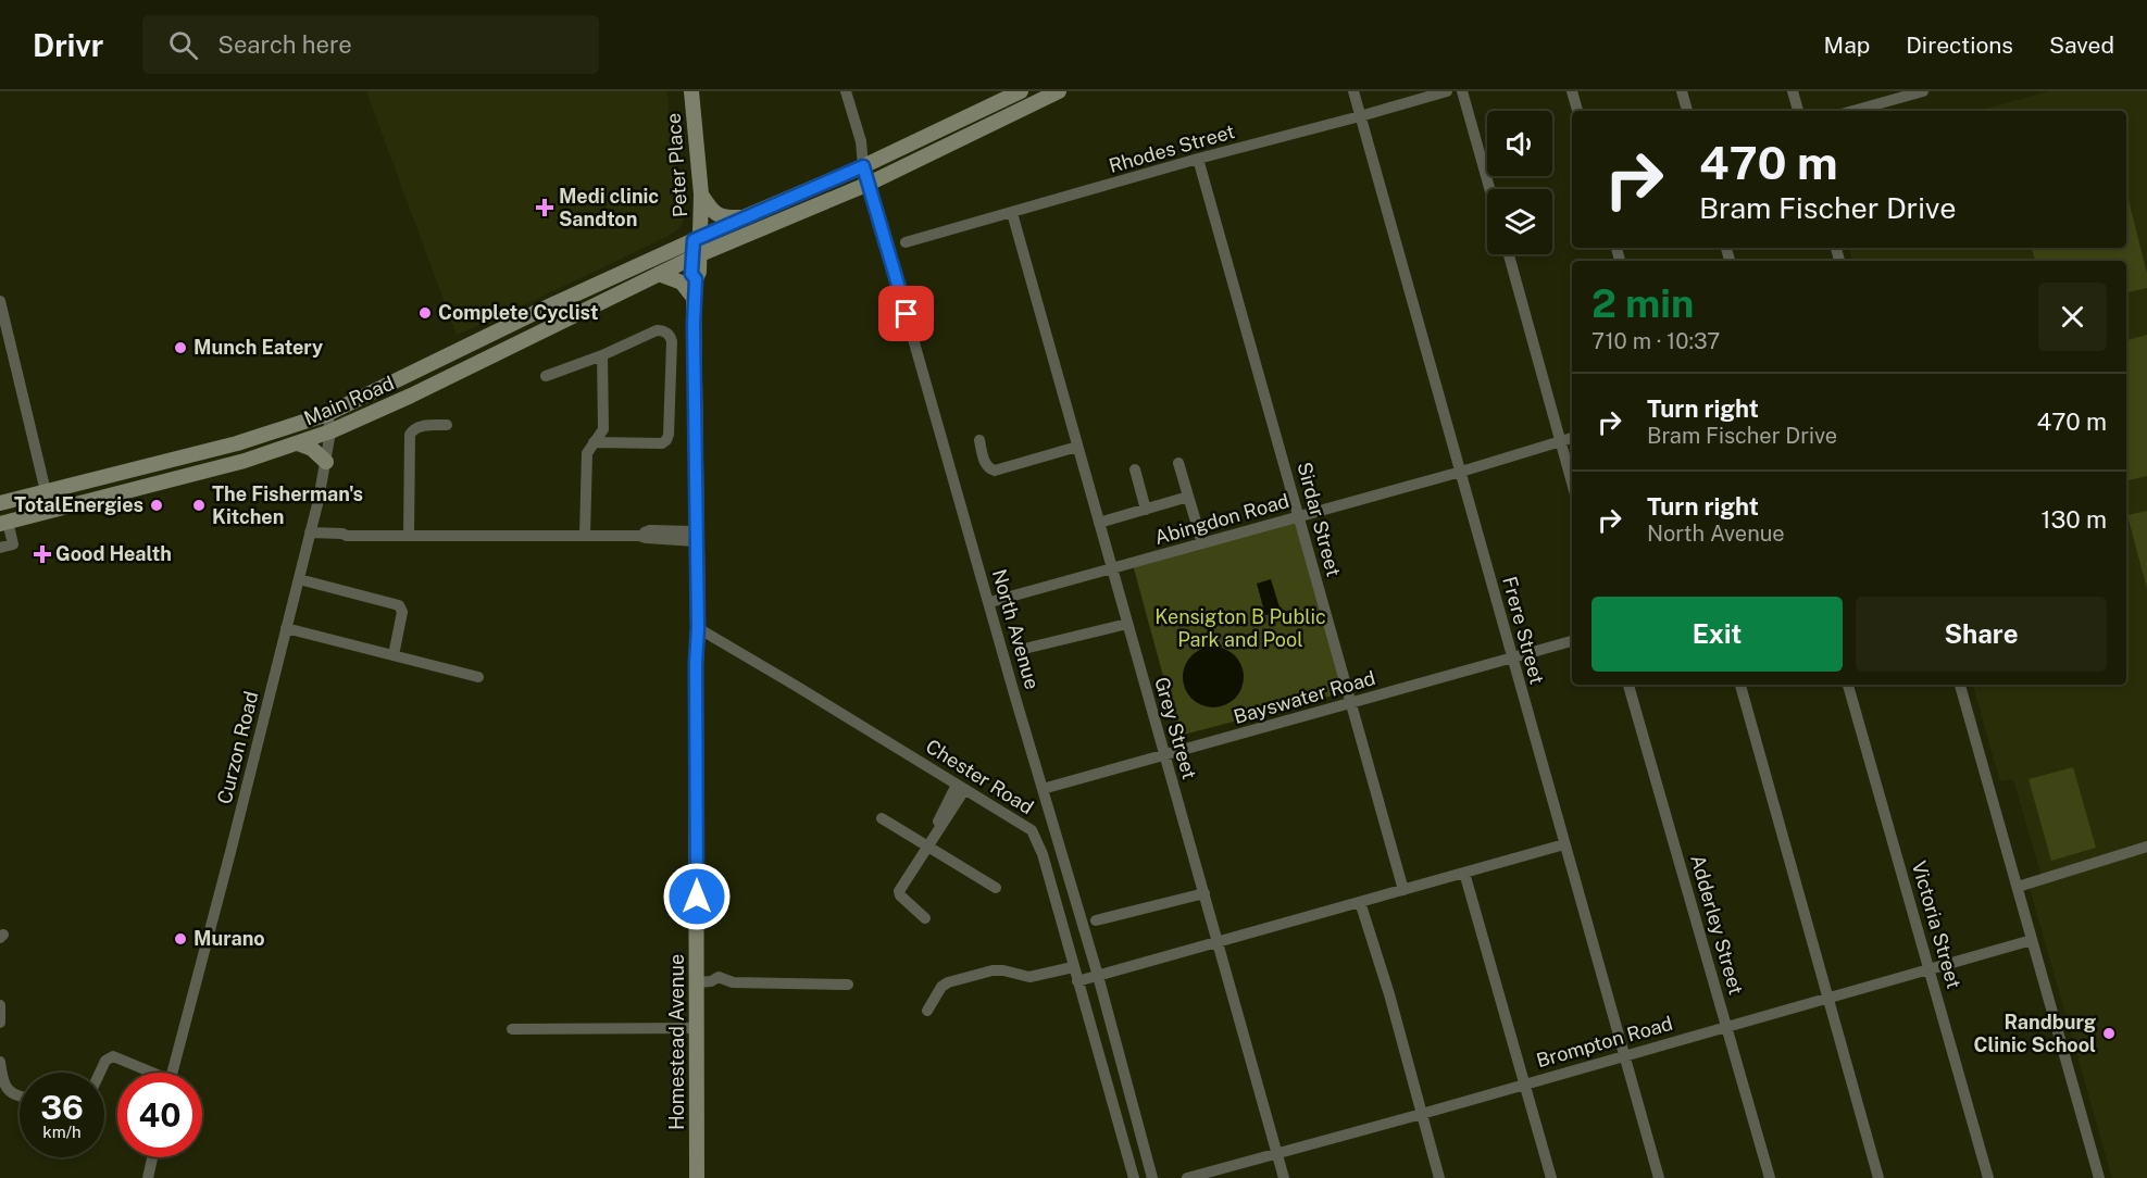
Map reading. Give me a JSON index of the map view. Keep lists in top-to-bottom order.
{
  "streets": {
    "main road": ["Peter Place", "Main Road", "Homestead Avenue"],
    "street": [
      "Rhodes Street",
      "Abingdon Road",
      "Sirdar Street",
      "North Avenue",
      "Frere Street",
      "Bayswater Road",
      "Grey Street",
      "Curzon Road",
      "Chester Road",
      "Adderley Street",
      "Victoria Street",
      "Brompton Road"
    ]
  },
  "crossings": [
    ["Rhodes Street", "Sirdar Street"],
    ["Rhodes Street", "Frere Street"],
    ["Rhodes Street", "Grey Street"],
    ["Peter Place", "Main Road"],
    ["Peter Place", "Homestead Avenue"],
    ["Main Road", "North Avenue"],
    ["Main Road", "Curzon Road"],
    ["Main Road", "Homestead Avenue"],
    ["Abingdon Road", "Sirdar Street"],
    ["Abingdon Road", "North Avenue"],
    ["Abingdon Road", "Frere Street"],
    ["Abingdon Road", "Grey Street"],
    ["Sirdar Street", "Bayswater Road"],
    ["North Avenue", "Bayswater Road"],
    ["Frere Street", "Bayswater Road"],
    ["Frere Street", "Brompton Road"],
    ["Bayswater Road", "Grey Street"],
    ["Grey Street", "Brompton Road"],
    ["Chester Road", "Homestead Avenue"],
    ["Adderley Street", "Brompton Road"],
    ["Victoria Street", "Brompton Road"]
  ],
  "parks": ["Kensigton B Public Park and Pool"],
  "places": {
    "health": ["Medi clinic Sandton", "Good Health"],
    "other": [
      "Complete Cyclist",
      "Munch Eatery",
      "TotalEnergies",
      "The Fisherman's Kitchen",
      "Murano",
      "Randburg Clinic School"
    ]
  },
  "page": {
    "header": "Drivr",
    "search": "Search here",
    "nav": ["Map", "Directions", "Saved"],
    "turn": ["470 m", "Bram Fischer Drive"],
    "heading": ["2 min", "710 m · 10:37"],
    "list": [
      {
        "name": "Turn right",
        "note": "Bram Fischer Drive",
        "value": "470 m"
      },
      {
        "name": "Turn right",
        "note": "North Avenue",
        "value": "130 m"
      }
    ],
    "buttons": ["Exit", "Share"],
    "speed": "36 km/h",
    "limit": "40"
  }
}
